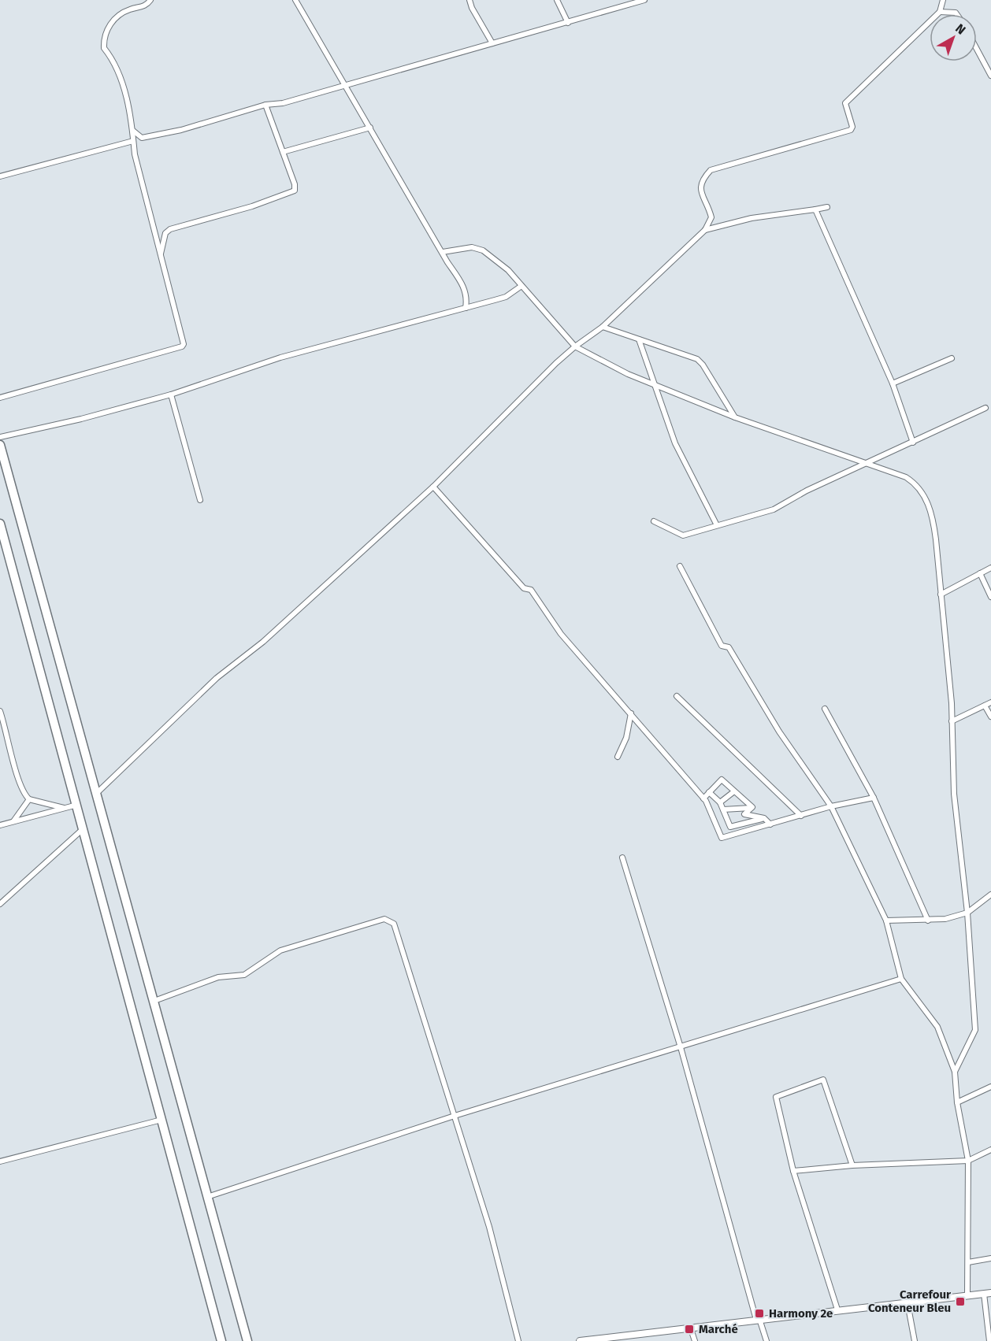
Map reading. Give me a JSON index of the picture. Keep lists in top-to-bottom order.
{
  "places": {
    "transit": ["Carrefour Conteneur Bleu", "Harmony 2e", "Marché"]
  },
  "north": "top right"
}
